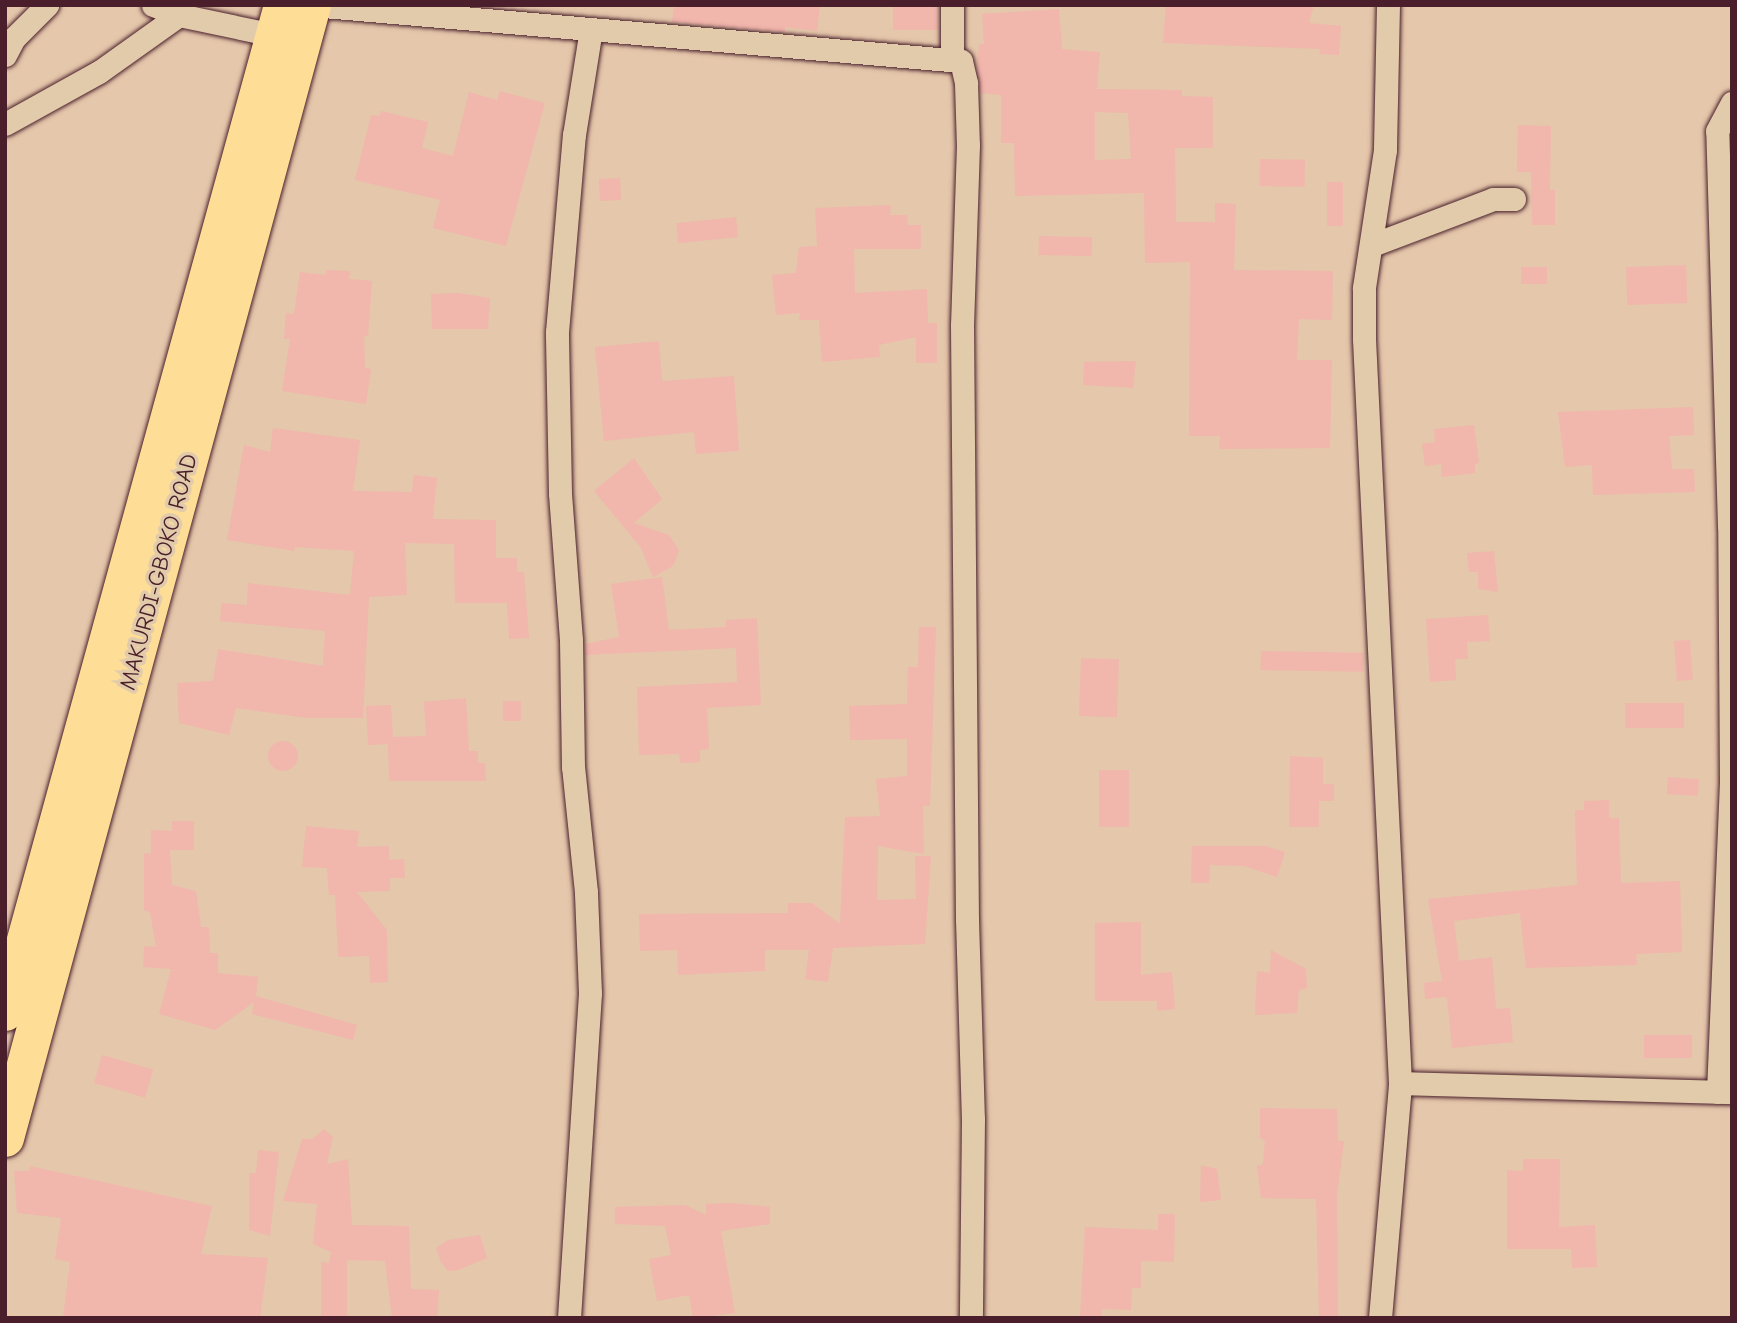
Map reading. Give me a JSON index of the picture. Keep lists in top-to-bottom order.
{
  "streets": {
    "main road": ["MAKURDI-GBOKO ROAD"]
  }
}
